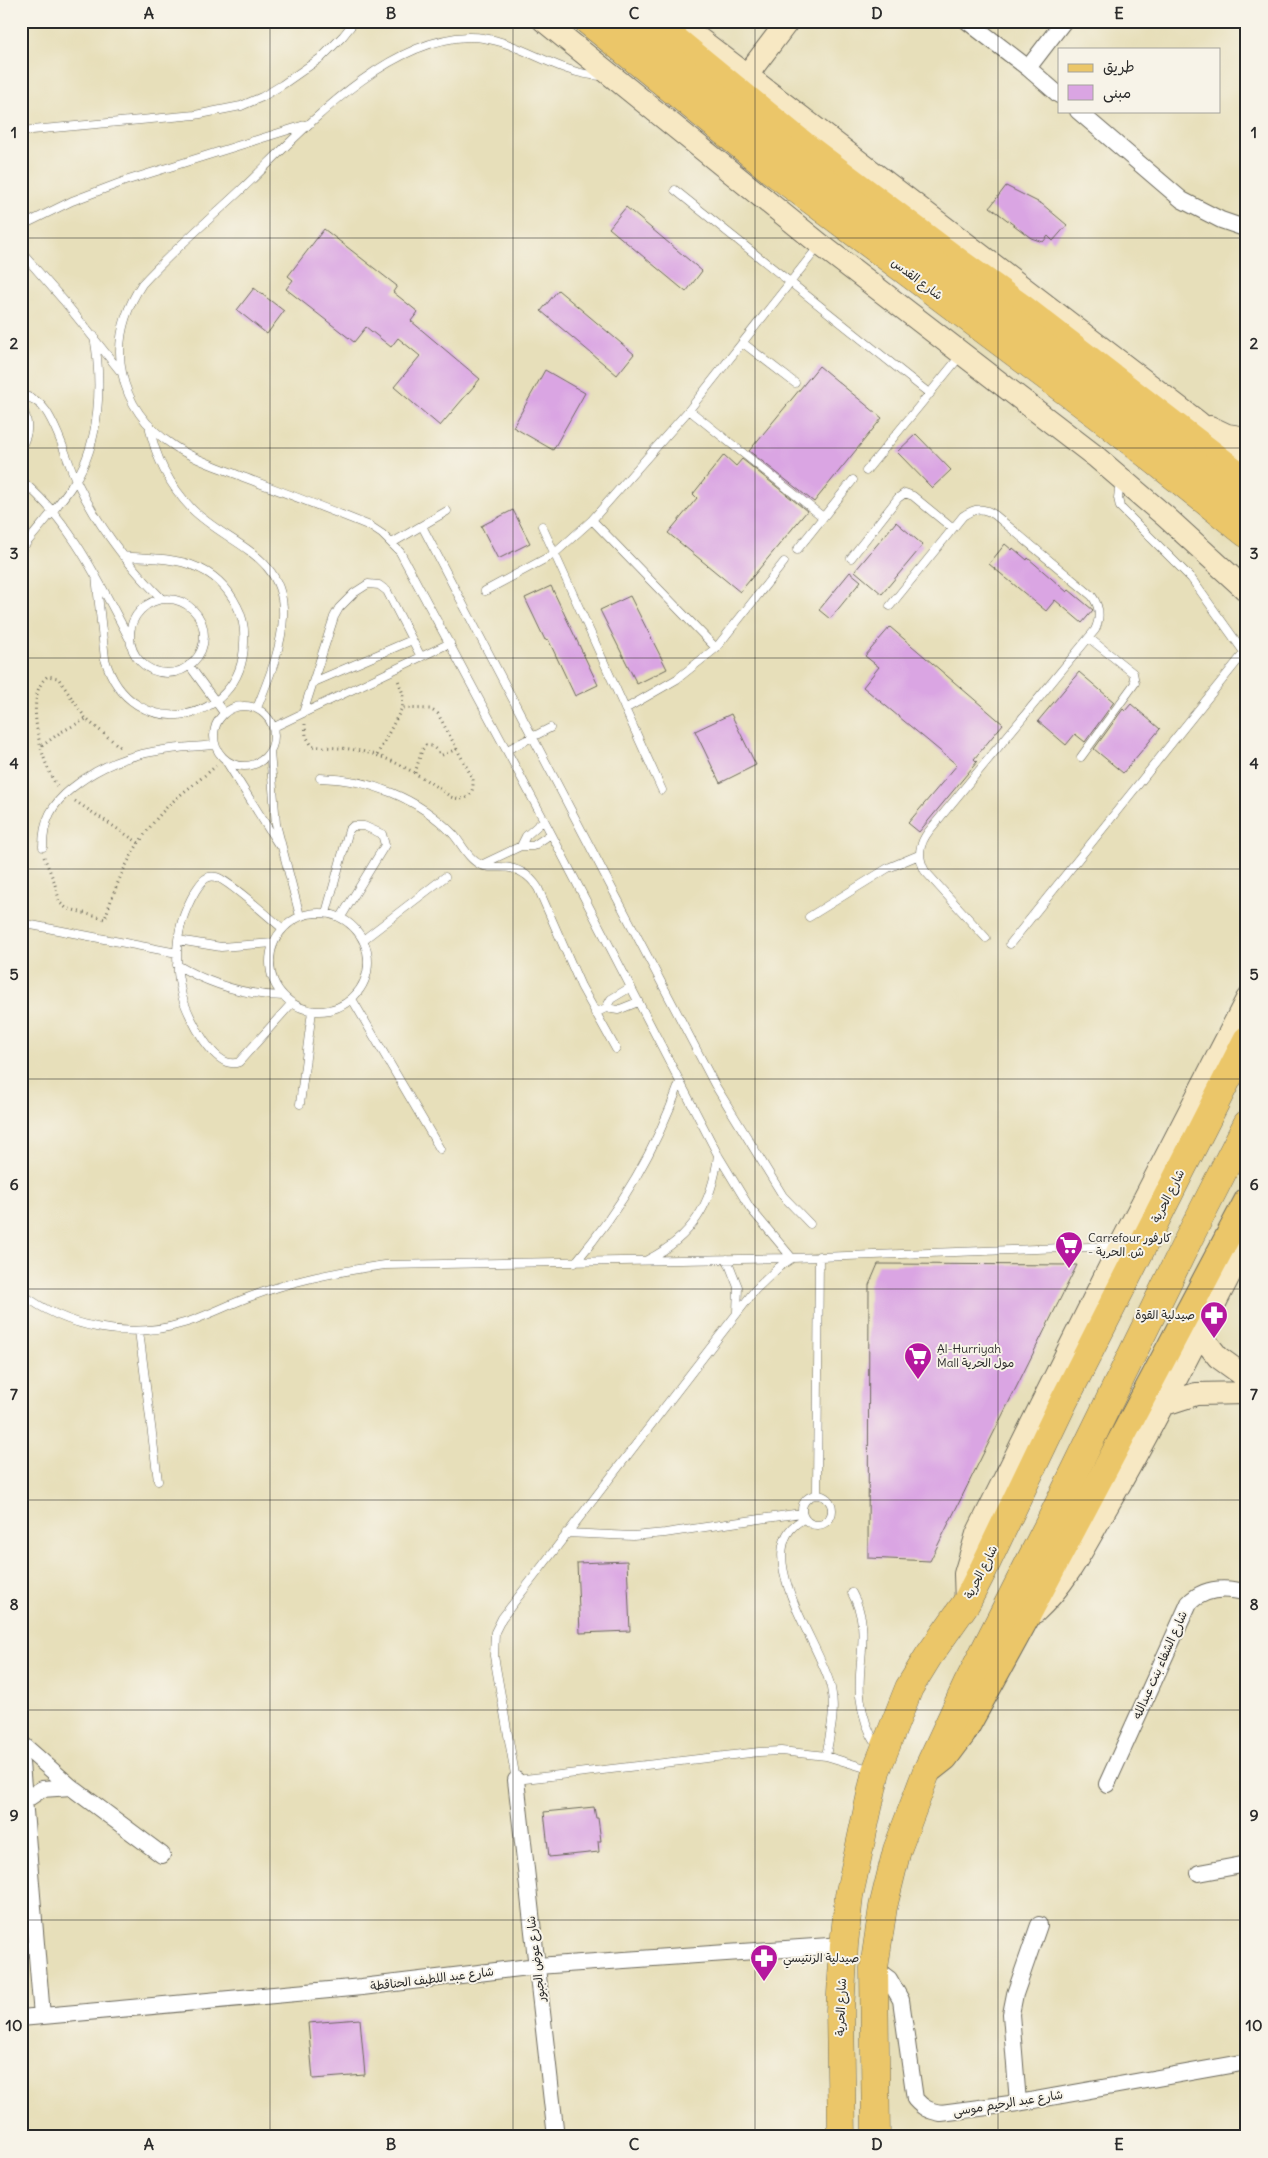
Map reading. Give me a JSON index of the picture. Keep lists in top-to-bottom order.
{
  "streets": {
    "highway": ["شارع القدس", "شارع الحرية"],
    "street": [
      "شارع الشفاء بنت عبدالله",
      "شارع عوض الجبور",
      "شارع عبد اللطيف الحناقطة",
      "شارع عبد الرحيم موسى"
    ]
  },
  "crossings": [
    ["شارع الحرية", "شارع عبد اللطيف الحناقطة"],
    ["شارع عوض الجبور", "شارع عبد اللطيف الحناقطة"]
  ],
  "places": {
    "supermarket": ["Carrefour كارفور - ش. الحرية", "ِAl-Hurriyah Mall مول الحرية"],
    "pharmacy": ["صيدلية القوة", "صيدلية الرنتيسي"]
  },
  "legend": ["طريق", "مبنى"],
  "grid": {
    "columns": [
      "A",
      "B",
      "C",
      "D",
      "E"
    ],
    "rows": [
      "1",
      "2",
      "3",
      "4",
      "5",
      "6",
      "7",
      "8",
      "9",
      "10"
    ]
  }
}
